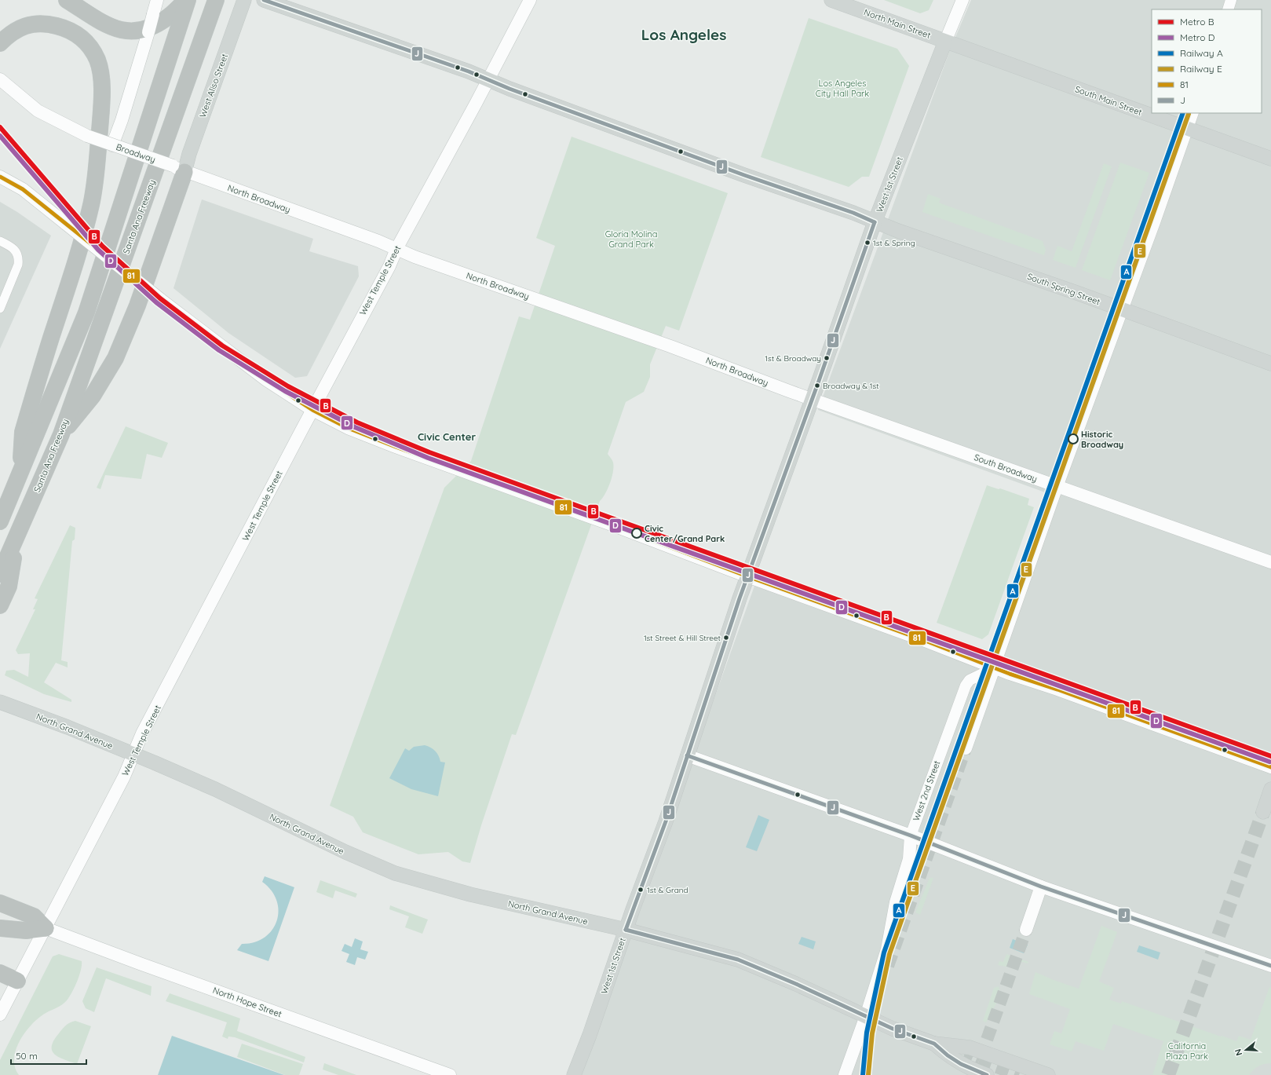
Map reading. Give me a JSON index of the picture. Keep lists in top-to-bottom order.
{
  "streets": {
    "highway": ["Santa Ana Freeway"],
    "main road": [
      "North Main Street",
      "West Aliso Street",
      "South Main Street",
      "Broadway",
      "West 1st Street",
      "North Broadway",
      "West Temple Street",
      "South Spring Street",
      "South Broadway",
      "North Grand Avenue",
      "West 2nd Street",
      "North Hope Street"
    ]
  },
  "crossings": [
    ["North Main Street", "South Main Street"],
    ["North Main Street", "West 1st Street"],
    ["West Aliso Street", "Broadway"],
    ["West Aliso Street", "North Broadway"],
    ["South Main Street", "West 1st Street"],
    ["Broadway", "North Broadway"],
    ["West 1st Street", "North Broadway"],
    ["West 1st Street", "South Spring Street"],
    ["West 1st Street", "South Broadway"],
    ["West 1st Street", "North Grand Avenue"],
    ["North Broadway", "West Temple Street"],
    ["North Broadway", "South Broadway"],
    ["West Temple Street", "South Spring Street"],
    ["West Temple Street", "North Grand Avenue"],
    ["West Temple Street", "North Hope Street"],
    ["North Grand Avenue", "West 2nd Street"]
  ],
  "districts": ["Los Angeles", "Civic Center"],
  "parks": ["Los Angeles City Hall Park", "Gloria Molina Grand Park", "California Plaza Park"],
  "places": [
    "1st & Spring",
    "1st & Broadway",
    "Broadway & 1st",
    "Historic Broadway",
    "Civic Center/Grand Park",
    "1st Street & Hill Street",
    "1st & Grand"
  ],
  "lines": [
    "transit line J",
    "rail line A",
    "rail line E",
    "metro line B",
    "metro line D",
    "transit line 81"
  ],
  "legend": [
    "Metro B",
    "Metro D",
    "Railway A",
    "Railway E",
    "81",
    "J"
  ],
  "scale_bar": "50 m",
  "north": "left"
}
